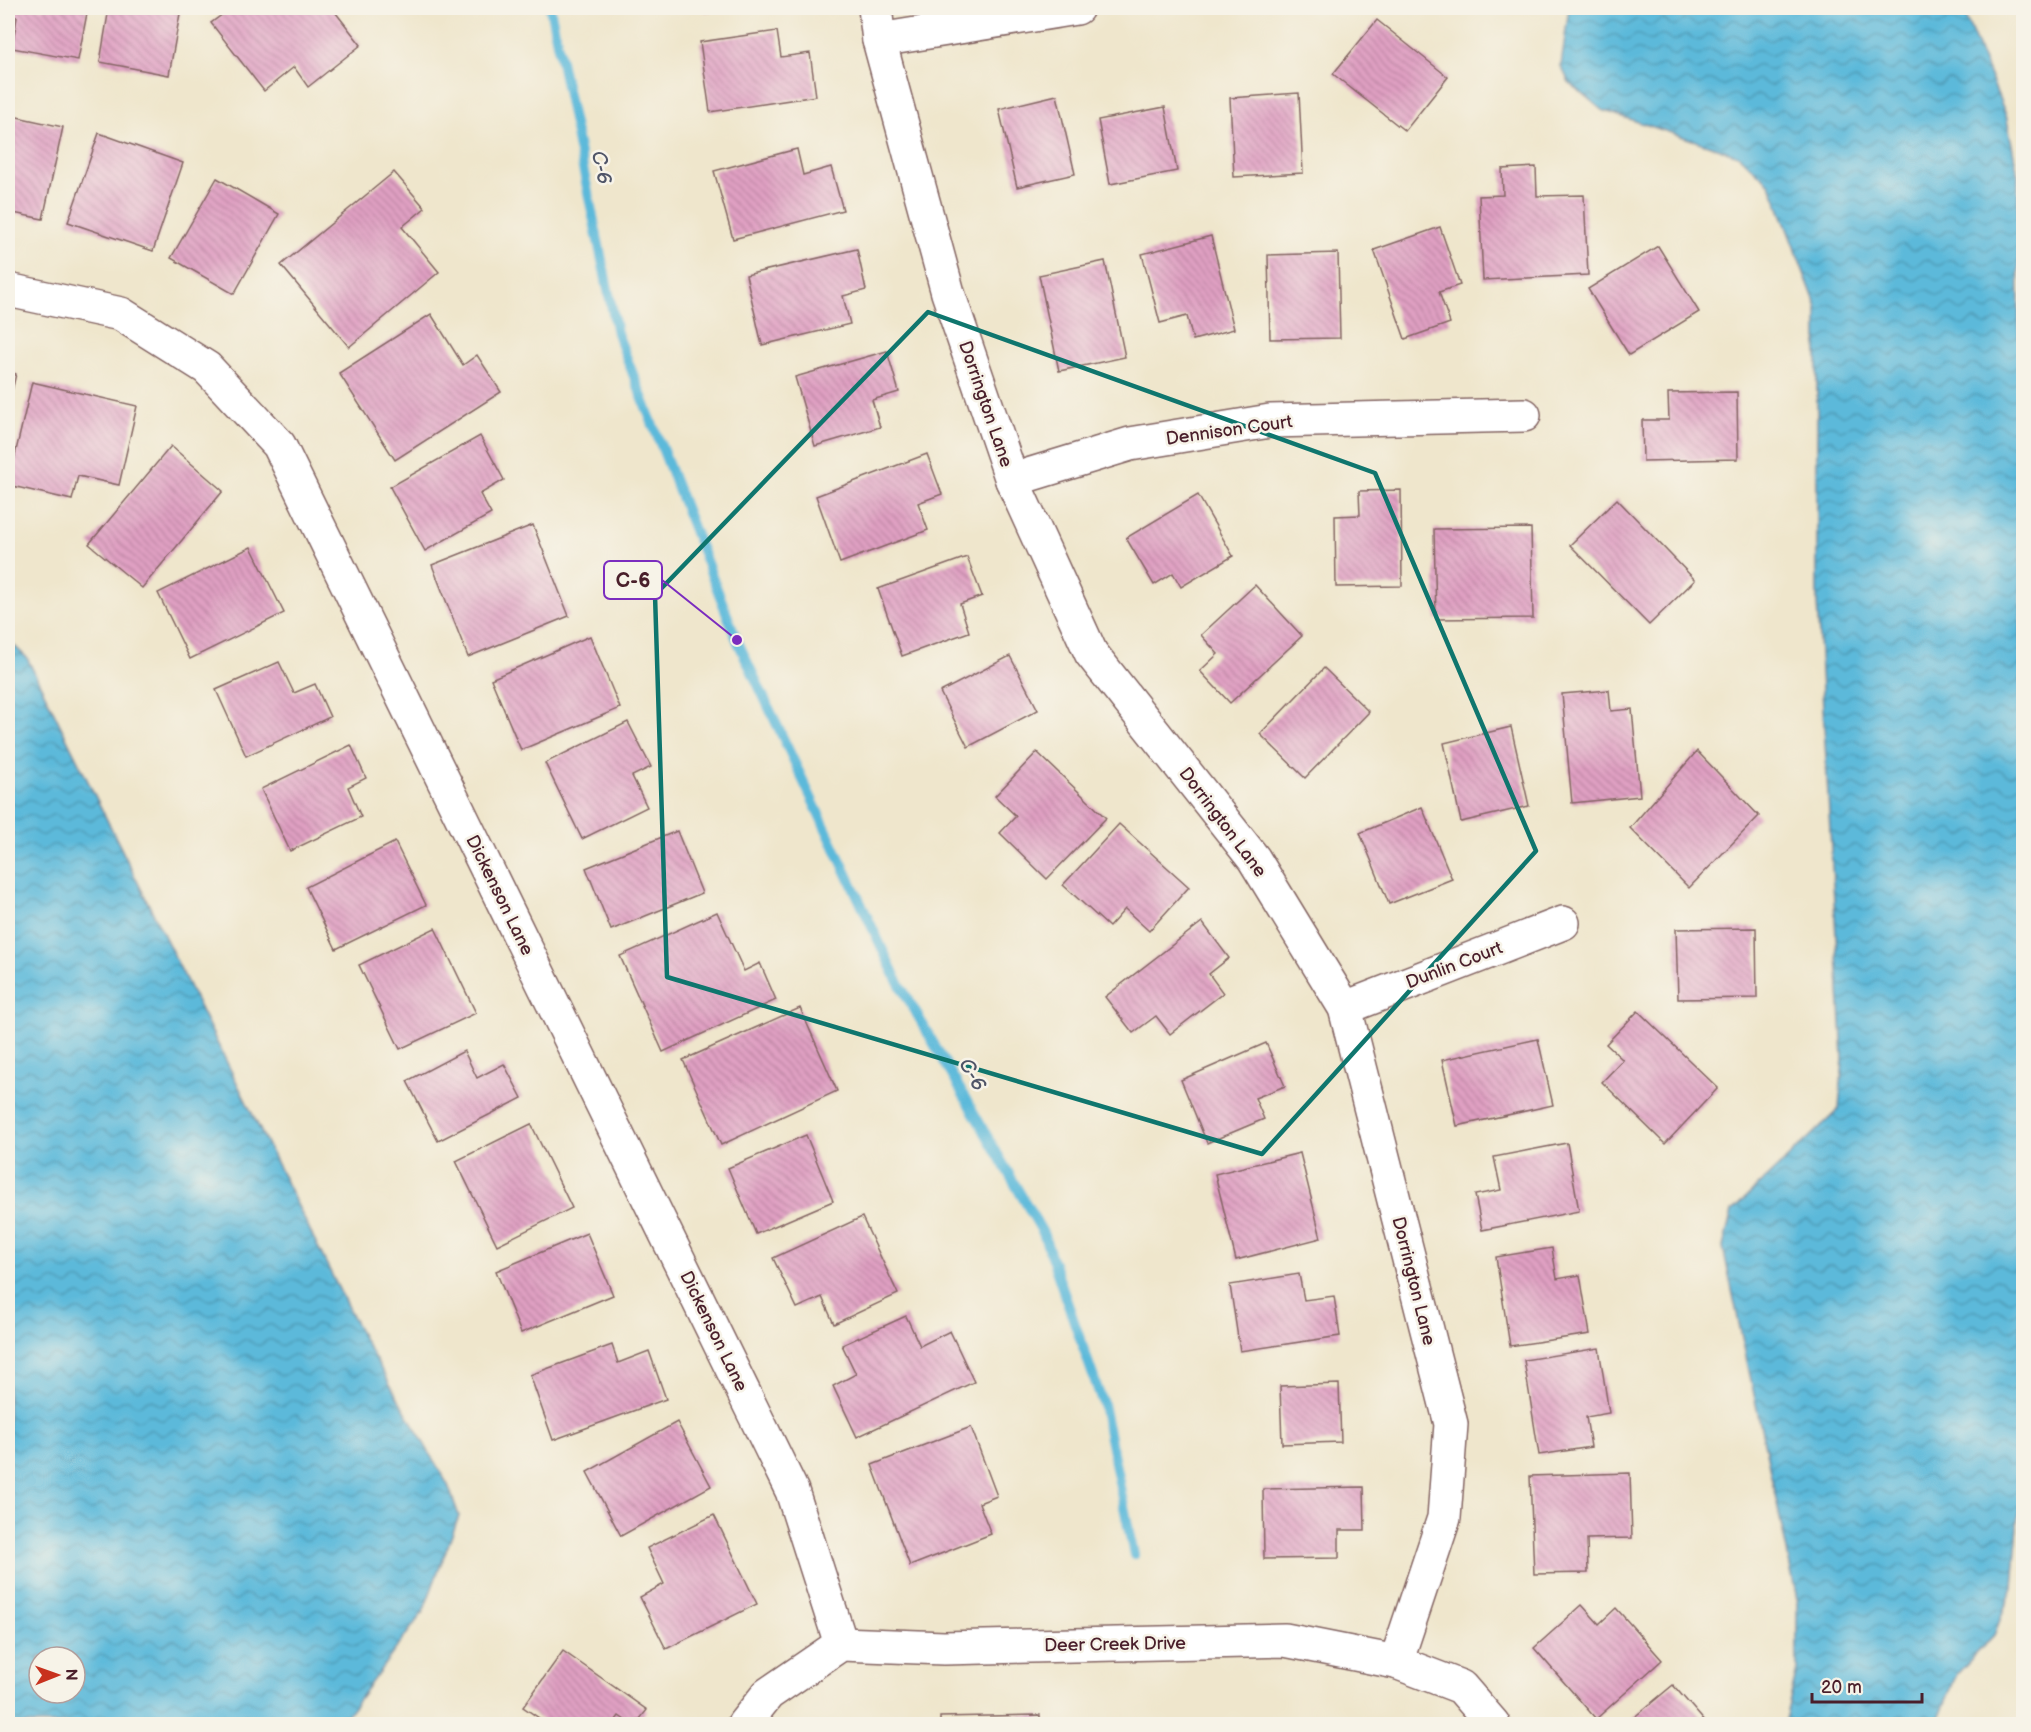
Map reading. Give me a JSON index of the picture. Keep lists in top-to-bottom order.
{
  "streets": {
    "street": [
      "Dorrington Lane",
      "Dennison Court",
      "Dickenson Lane",
      "Dunlin Court",
      "Deer Creek Drive"
    ]
  },
  "crossings": [
    ["Dorrington Lane", "Dennison Court"],
    ["Dorrington Lane", "Dunlin Court"],
    ["Dorrington Lane", "Deer Creek Drive"],
    ["Dickenson Lane", "Deer Creek Drive"]
  ],
  "water": ["C-6"],
  "places": ["C-6"],
  "scale_bar": "20 m",
  "north": "right"
}
